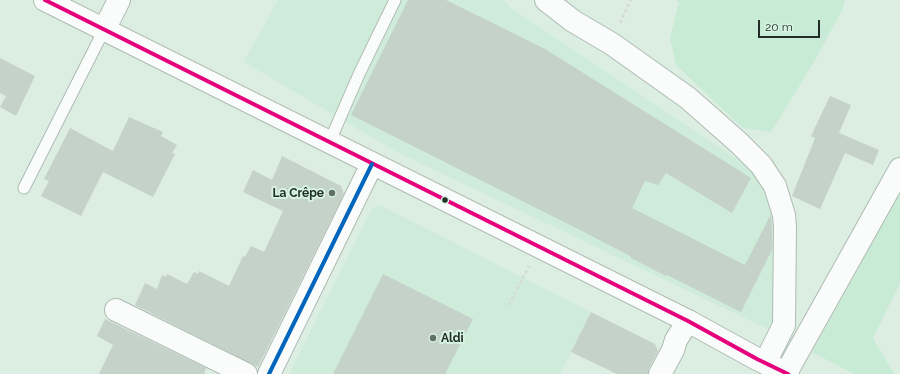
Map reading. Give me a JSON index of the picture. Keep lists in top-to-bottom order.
{
  "places": ["La Crêpe", "Aldi"],
  "scale_bar": "20 m"
}
